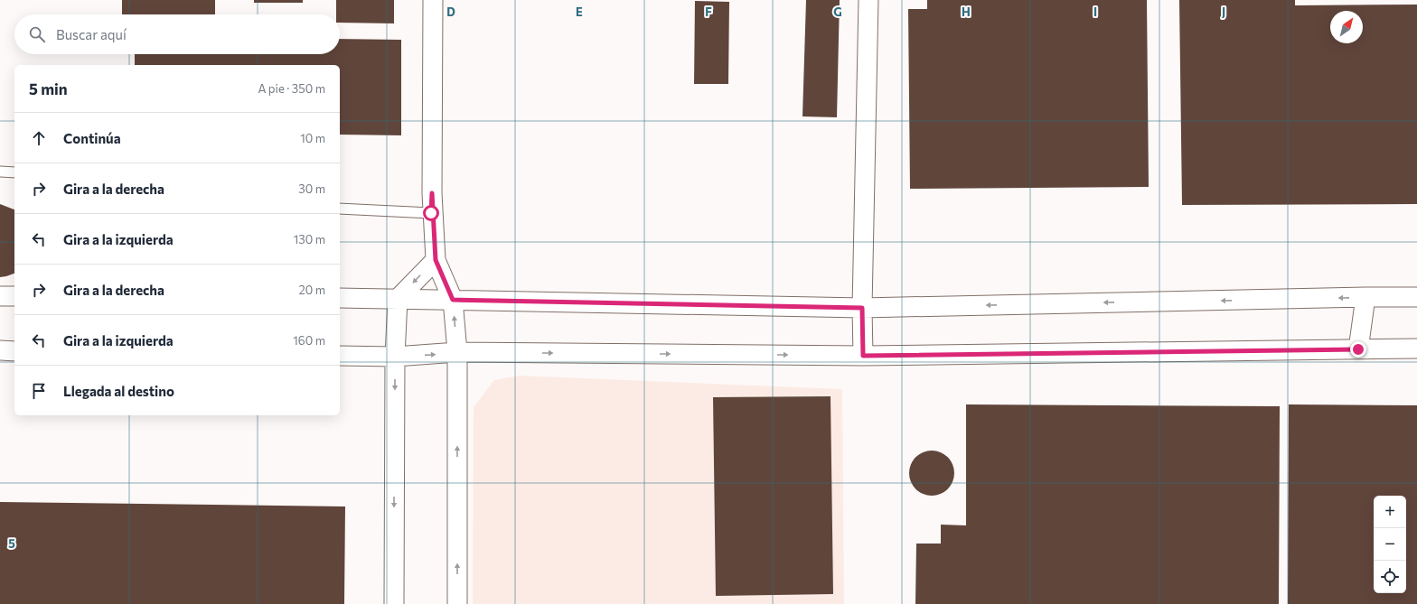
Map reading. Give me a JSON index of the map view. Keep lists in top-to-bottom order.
{
  "north": "top right",
  "page": {
    "search": "Buscar aquí",
    "heading": ["5 min", "A pie · 350 m"],
    "list": [
      ["Continúa", "10 m"],
      ["Gira a la derecha", "30 m"],
      ["Gira a la izquierda", "130 m"],
      ["Gira a la derecha", "20 m"],
      ["Gira a la izquierda", "160 m"],
      "Llegada al destino"
    ],
    "map_buttons": ["+", "−"]
  },
  "grid": {
    "columns": [
      "D",
      "E",
      "F",
      "G",
      "H",
      "I",
      "J"
    ],
    "rows": ["5"]
  }
}
